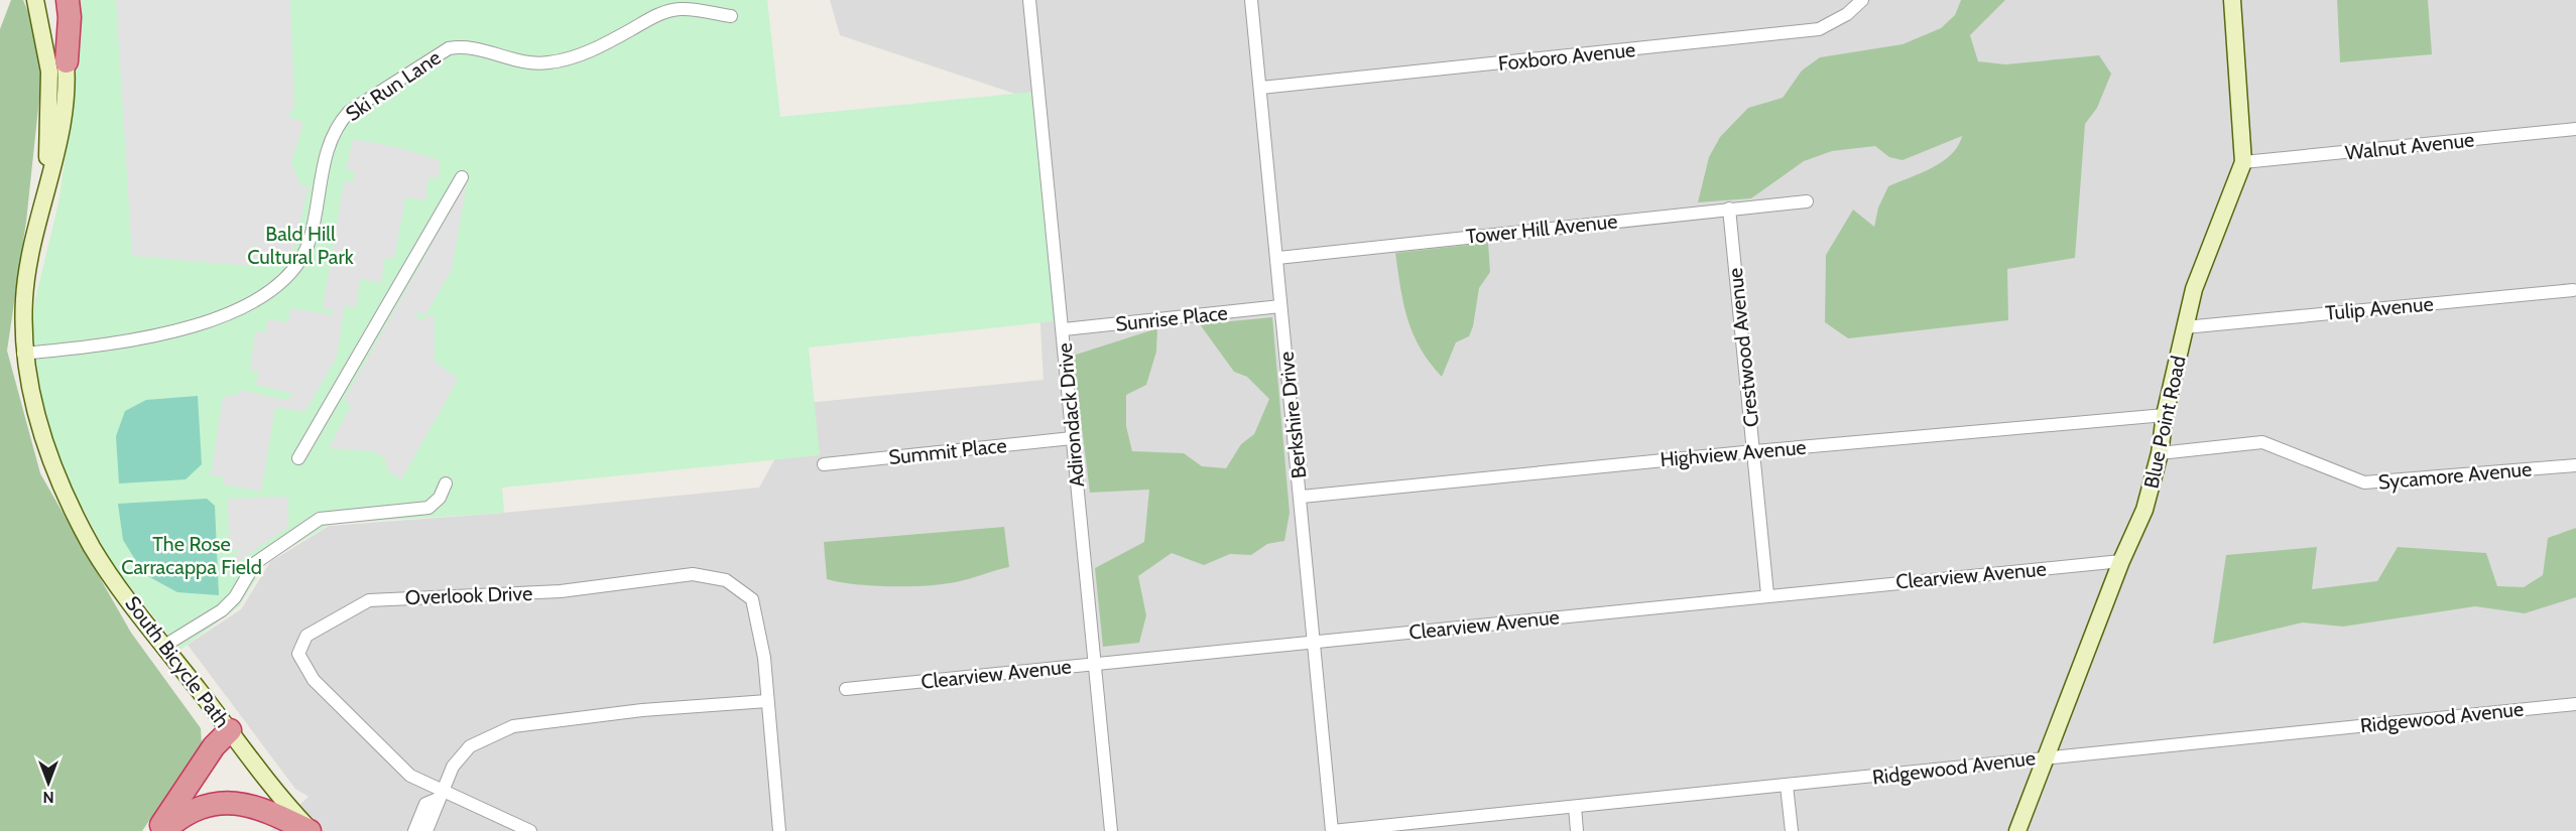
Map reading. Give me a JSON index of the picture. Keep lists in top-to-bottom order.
{
  "streets": {
    "street": [
      "Foxboro Avenue",
      "Ski Run Lane",
      "Walnut Avenue",
      "Tower Hill Avenue",
      "Tulip Avenue",
      "Sunrise Place",
      "Crestwood Avenue",
      "Adirondack Drive",
      "Berkshire Drive",
      "Blue Point Road",
      "Summit Place",
      "Highview Avenue",
      "Sycamore Avenue",
      "Clearview Avenue",
      "Overlook Drive",
      "South Bicycle Path",
      "Ridgewood Avenue"
    ]
  },
  "crossings": [
    ["Foxboro Avenue", "Berkshire Drive"],
    ["Ski Run Lane", "South Bicycle Path"],
    ["Walnut Avenue", "Blue Point Road"],
    ["Tower Hill Avenue", "Crestwood Avenue"],
    ["Tower Hill Avenue", "Berkshire Drive"],
    ["Tulip Avenue", "Blue Point Road"],
    ["Sunrise Place", "Adirondack Drive"],
    ["Sunrise Place", "Berkshire Drive"],
    ["Crestwood Avenue", "Highview Avenue"],
    ["Crestwood Avenue", "Clearview Avenue"],
    ["Adirondack Drive", "Summit Place"],
    ["Adirondack Drive", "Clearview Avenue"],
    ["Berkshire Drive", "Highview Avenue"],
    ["Berkshire Drive", "Clearview Avenue"],
    ["Berkshire Drive", "Ridgewood Avenue"],
    ["Blue Point Road", "Highview Avenue"],
    ["Blue Point Road", "Sycamore Avenue"],
    ["Blue Point Road", "Clearview Avenue"],
    ["Blue Point Road", "Ridgewood Avenue"]
  ],
  "parks": ["Bald Hill Cultural Park", "The Rose Carracappa Field"],
  "north": "bottom"
}
